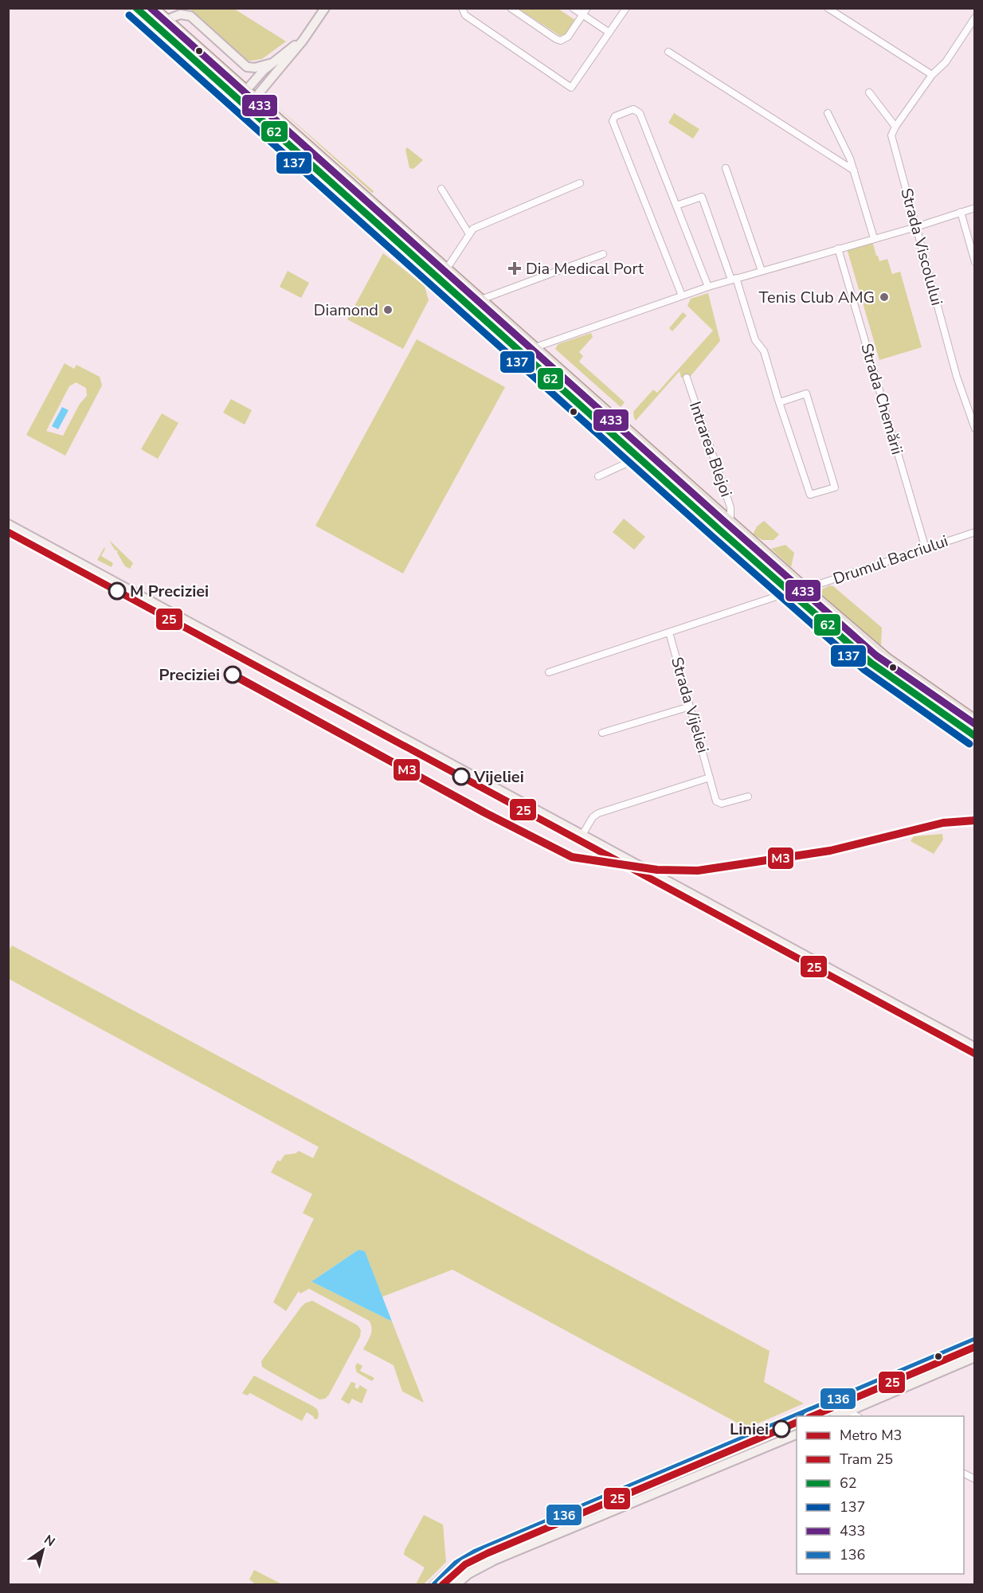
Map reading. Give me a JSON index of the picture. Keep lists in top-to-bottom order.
{
  "streets": {
    "street": [
      "Strada Viscolului",
      "Strada Chemării",
      "Intrarea Blejoi",
      "Drumul Bacriului",
      "Strada Vijeliei"
    ]
  },
  "crossings": [
    ["Strada Chemării", "Drumul Bacriului"]
  ],
  "places": {
    "health": ["Dia Medical Port"],
    "other": [
      "Tenis Club AMG",
      "Diamond",
      "M Preciziei",
      "Preciziei",
      "Vijeliei",
      "Liniei"
    ]
  },
  "lines": [
    "transit line 62",
    "transit line 433",
    "transit line 137",
    "tram line 25",
    "metro line M3",
    "transit line 136"
  ],
  "legend": [
    "Metro M3",
    "Tram 25",
    "62",
    "137",
    "433",
    "136"
  ],
  "north": "top right"
}
